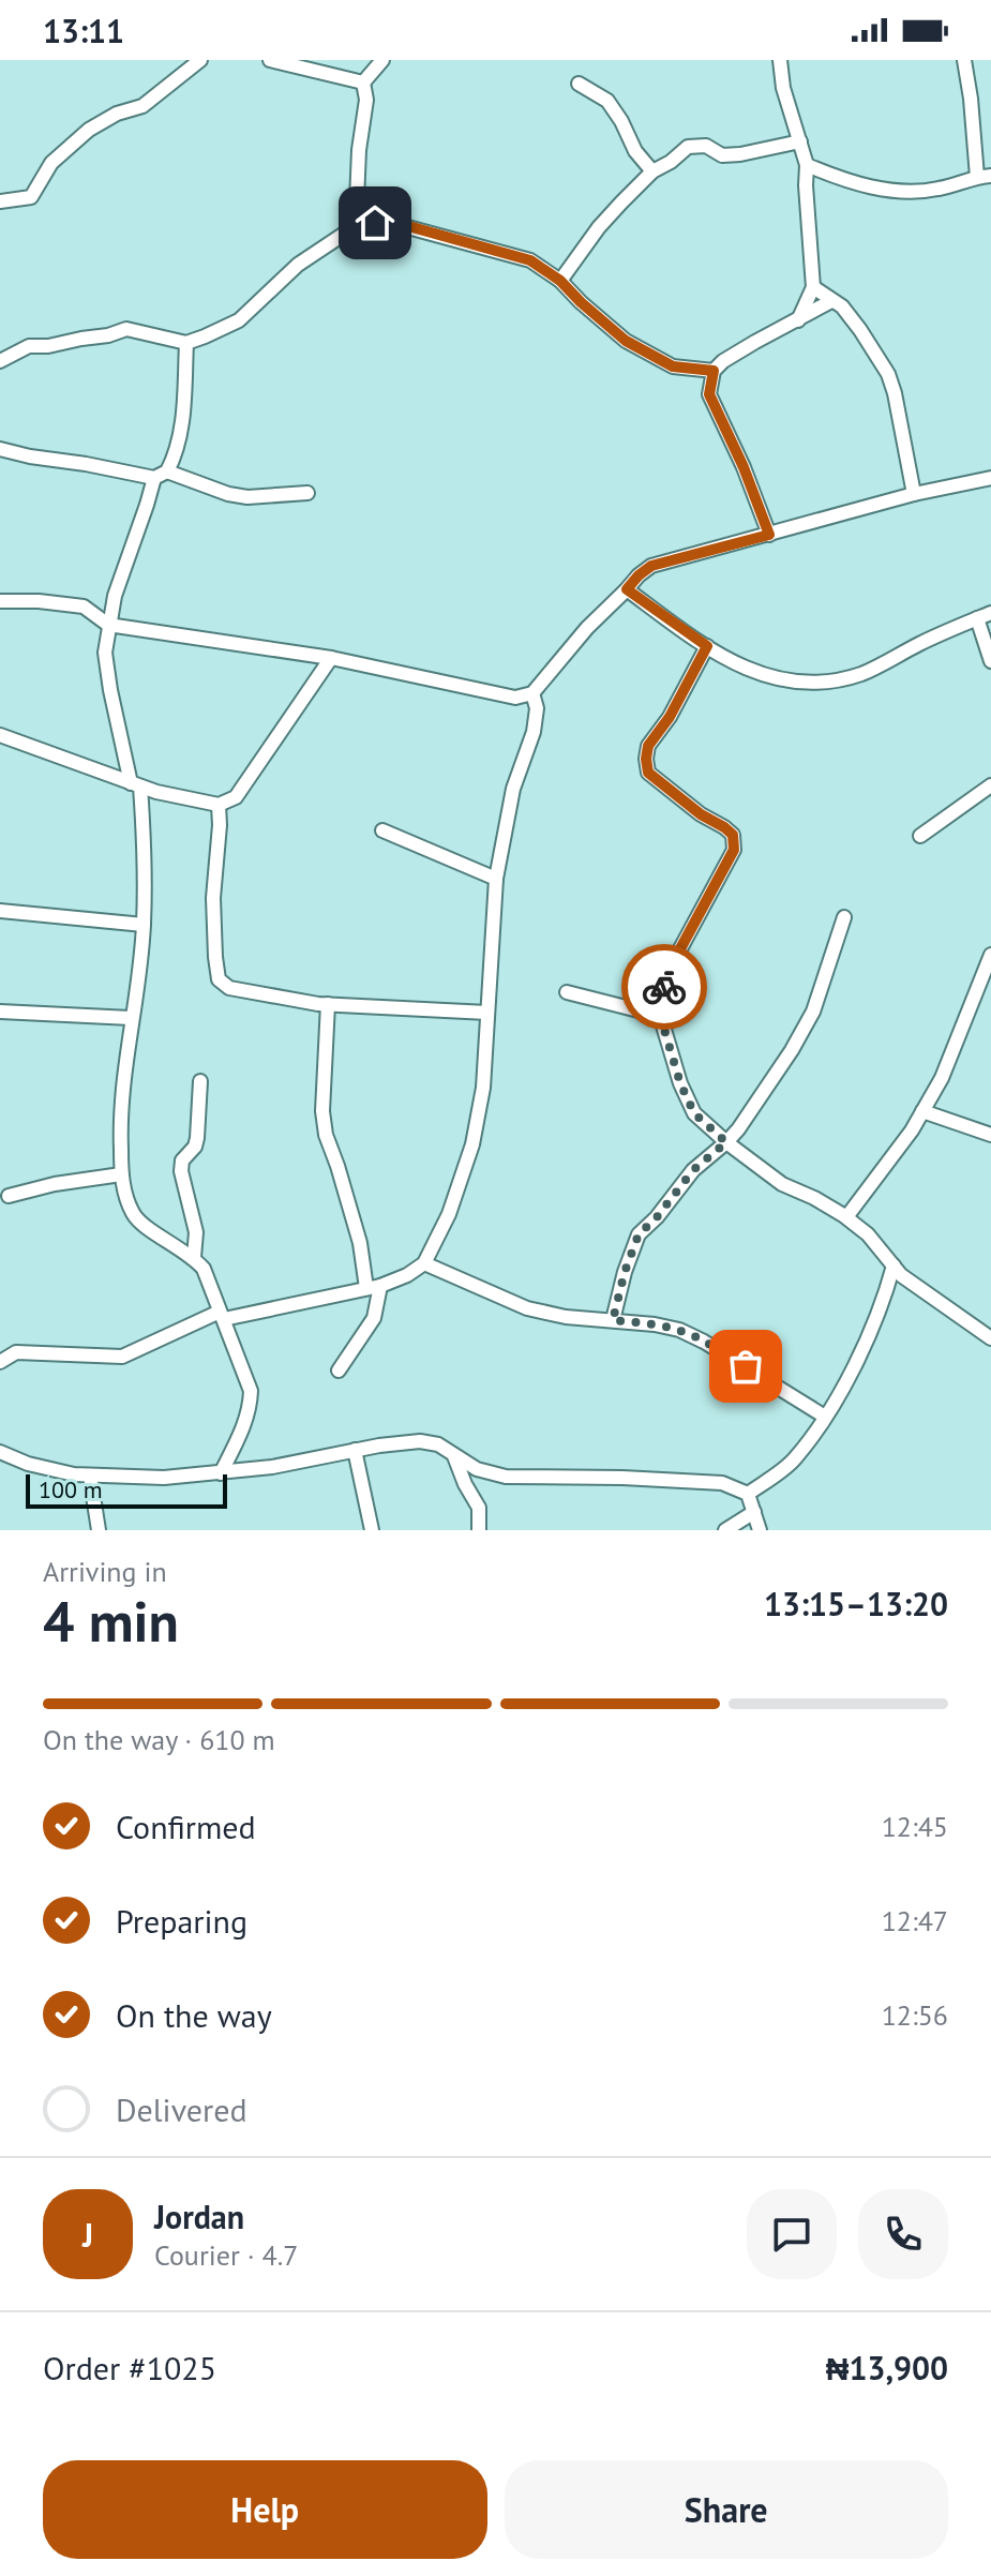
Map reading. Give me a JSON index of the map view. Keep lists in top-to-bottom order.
{
  "scale_bar": "100 m",
  "page": {
    "status": "13:11",
    "scale": "100 m",
    "heading": ["4 min", "Arriving in", "13:15–13:20"],
    "panel": [
      "Jordan",
      "Courier · 4.7",
      "Order #1025",
      "₦13,900"
    ],
    "bar": "On the way · 610 m",
    "list": [
      ["Confirmed", "12:45"],
      ["Preparing", "12:47"],
      ["On the way", "12:56"],
      "Delivered"
    ],
    "round": "J",
    "buttons": ["Help", "Share"]
  }
}
